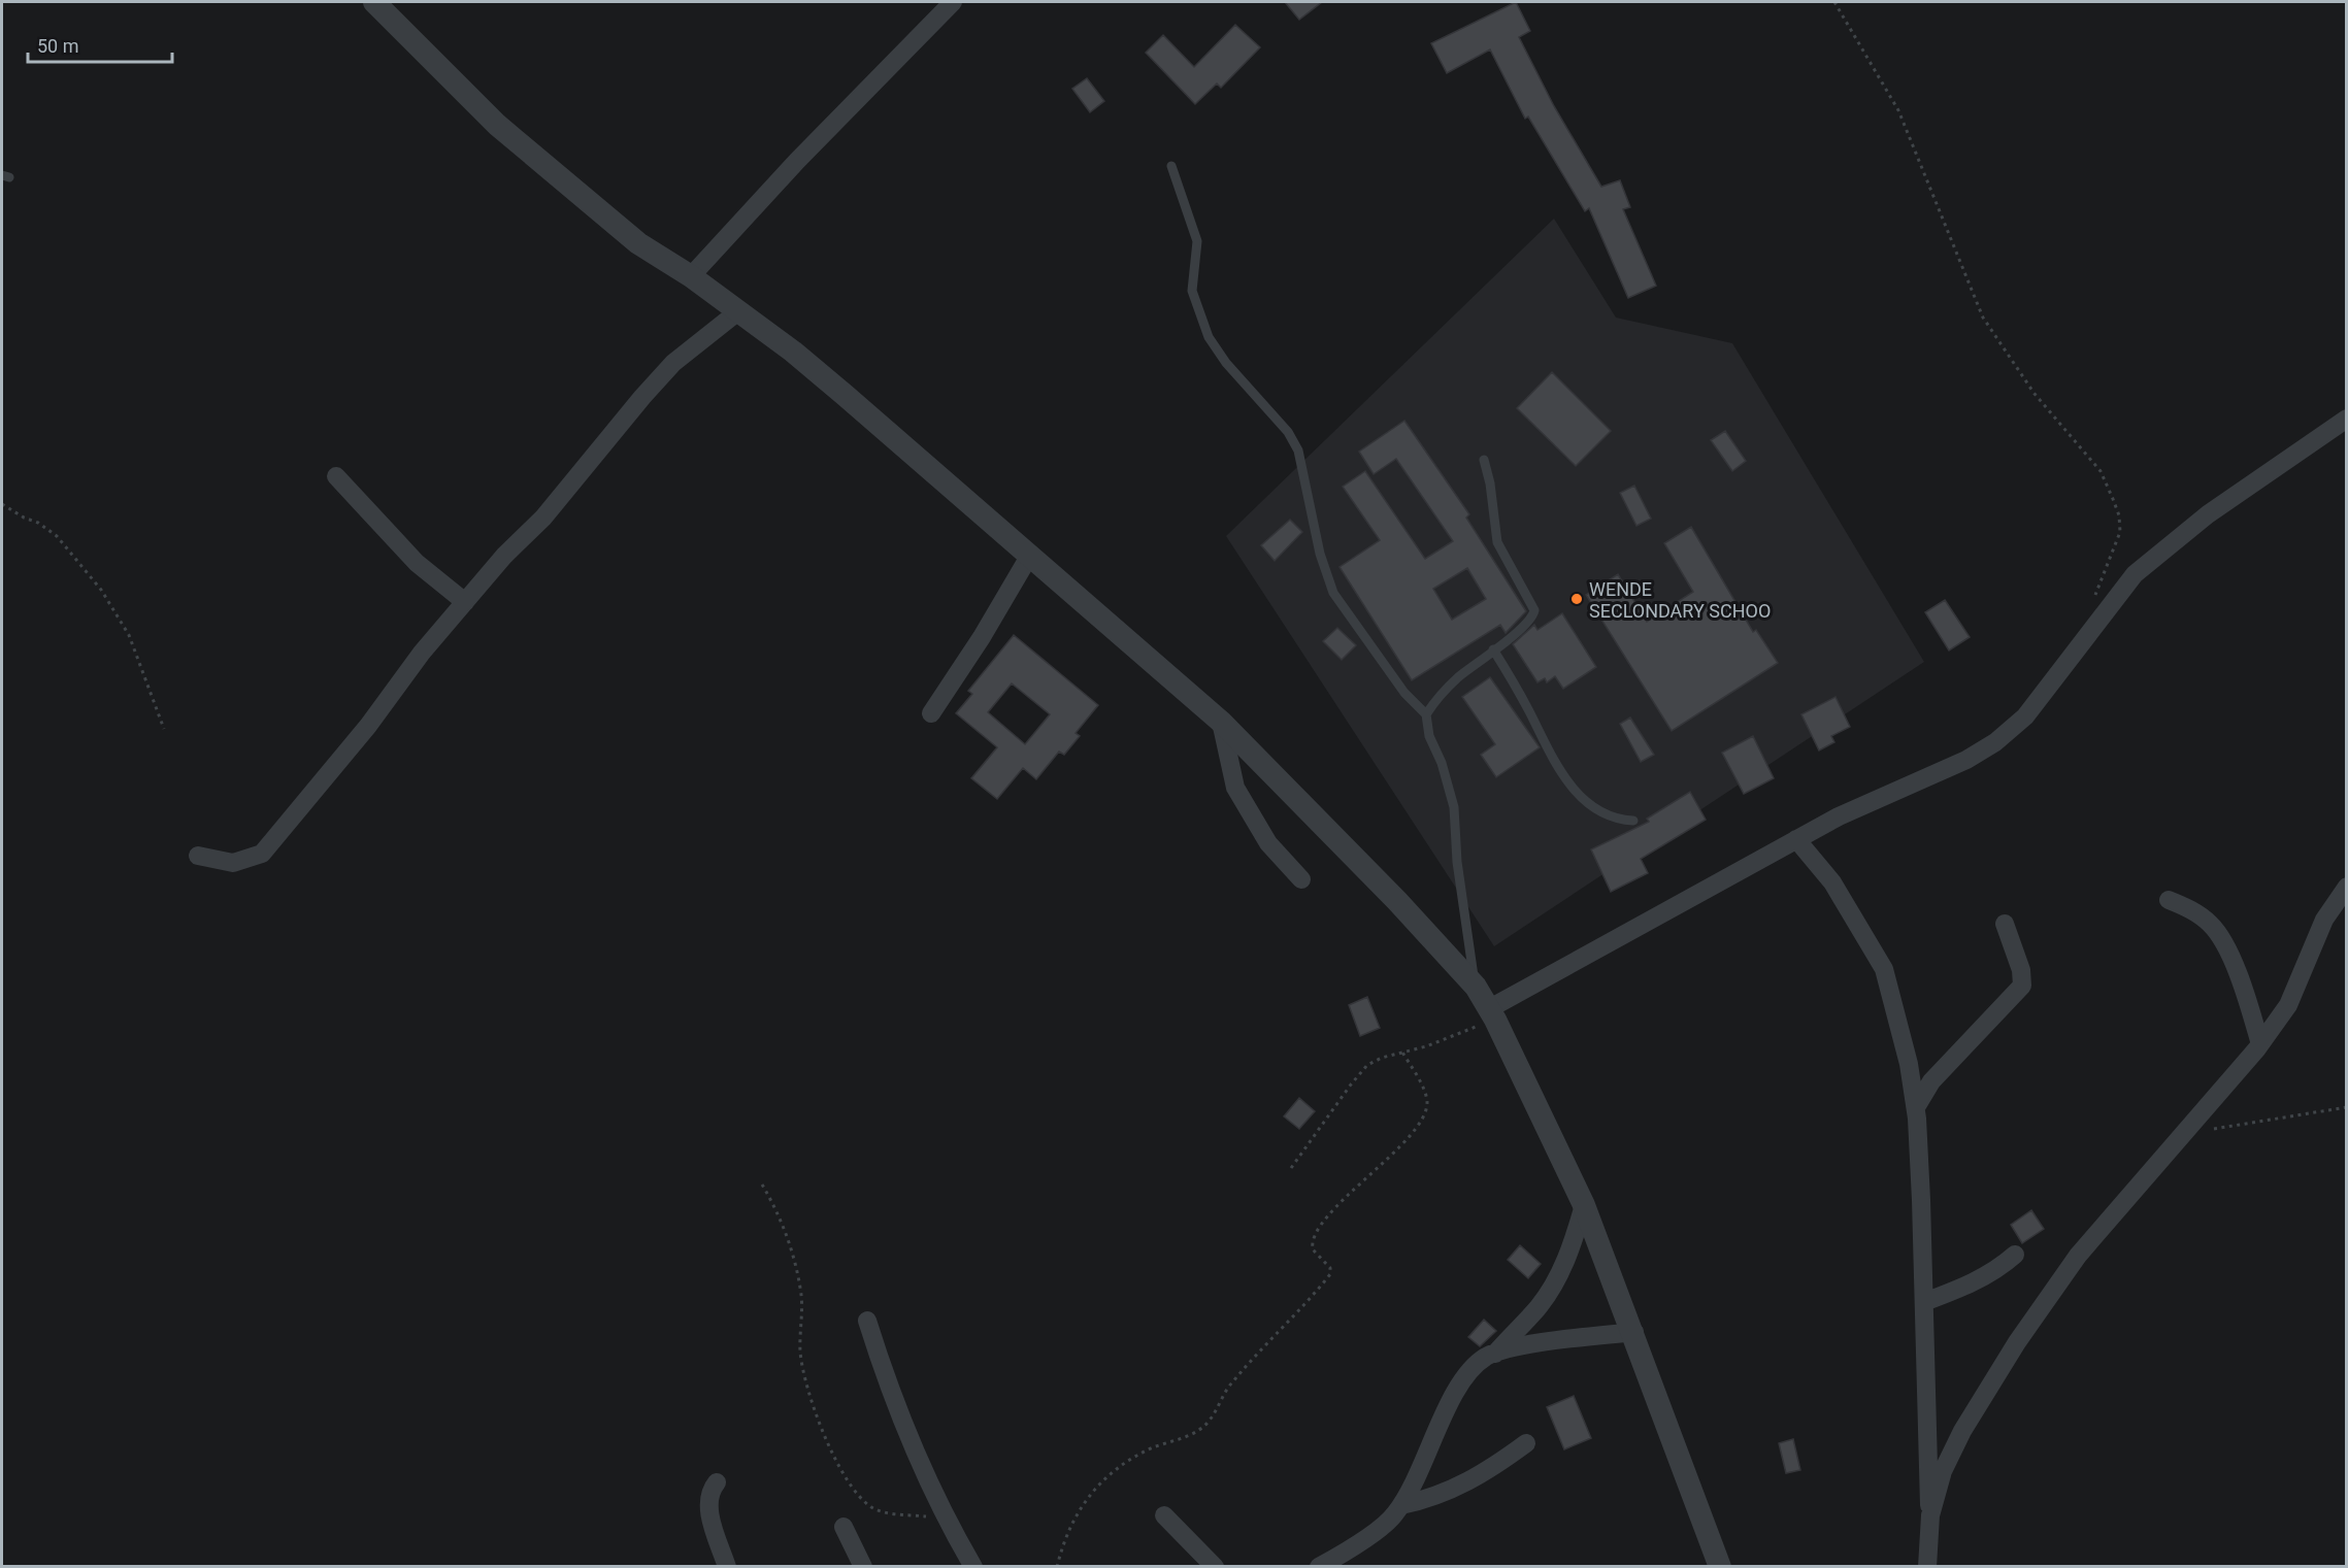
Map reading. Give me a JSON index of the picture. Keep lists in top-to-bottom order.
{
  "places": ["WENDE SECLONDARY SCHOO"],
  "scale_bar": "50 m"
}
